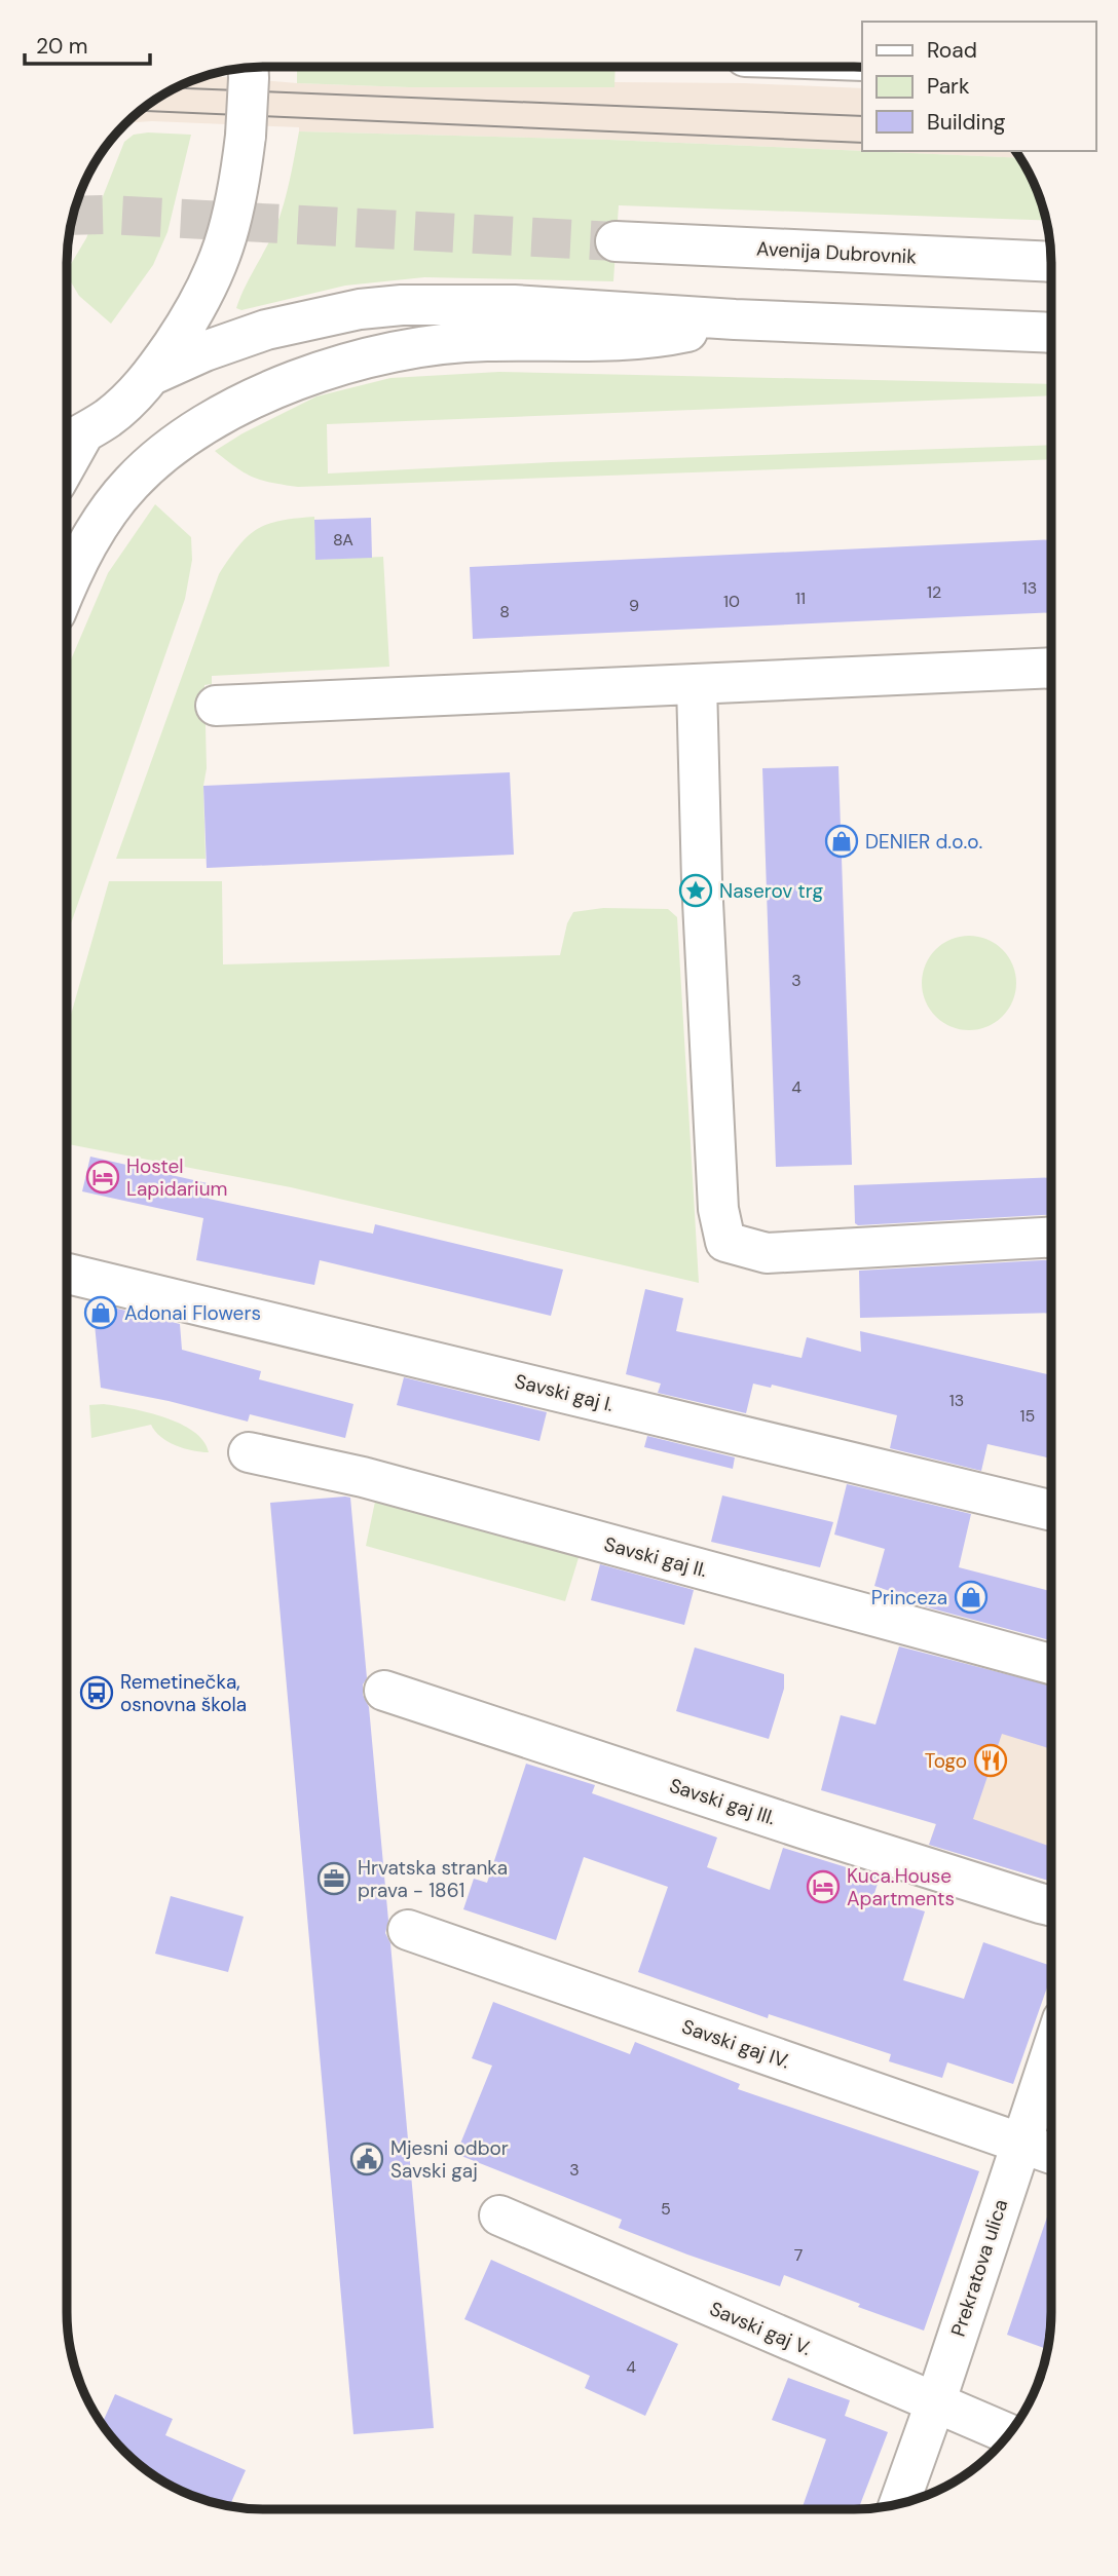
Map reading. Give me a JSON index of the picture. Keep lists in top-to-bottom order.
{
  "streets": {
    "street": [
      "Avenija Dubrovnik",
      "Savski gaj I.",
      "Savski gaj II.",
      "Savski gaj III.",
      "Savski gaj IV.",
      "Prekratova ulica",
      "Savski gaj V."
    ]
  },
  "crossings": [
    ["Savski gaj IV.", "Prekratova ulica"],
    ["Prekratova ulica", "Savski gaj V."]
  ],
  "places": {
    "shop": ["DENIER d.o.o.", "Adonai Flowers", "Princeza"],
    "place": ["Naserov trg"],
    "hotel": ["Hostel Lapidarium", "Kuca.House Apartments"],
    "bus stop": ["Remetinečka, osnovna škola"],
    "restaurant": ["Togo"],
    "office": ["Hrvatska stranka prava - 1861"],
    "public building": ["Mjesni odbor Savski gaj"]
  },
  "house_numbers": [
    "8A",
    "13",
    "12",
    "11",
    "10",
    "9",
    "8",
    "3",
    "4",
    "13",
    "15",
    "3",
    "5",
    "7",
    "4"
  ],
  "legend": ["Road", "Park", "Building"],
  "scale_bar": "20 m"
}
